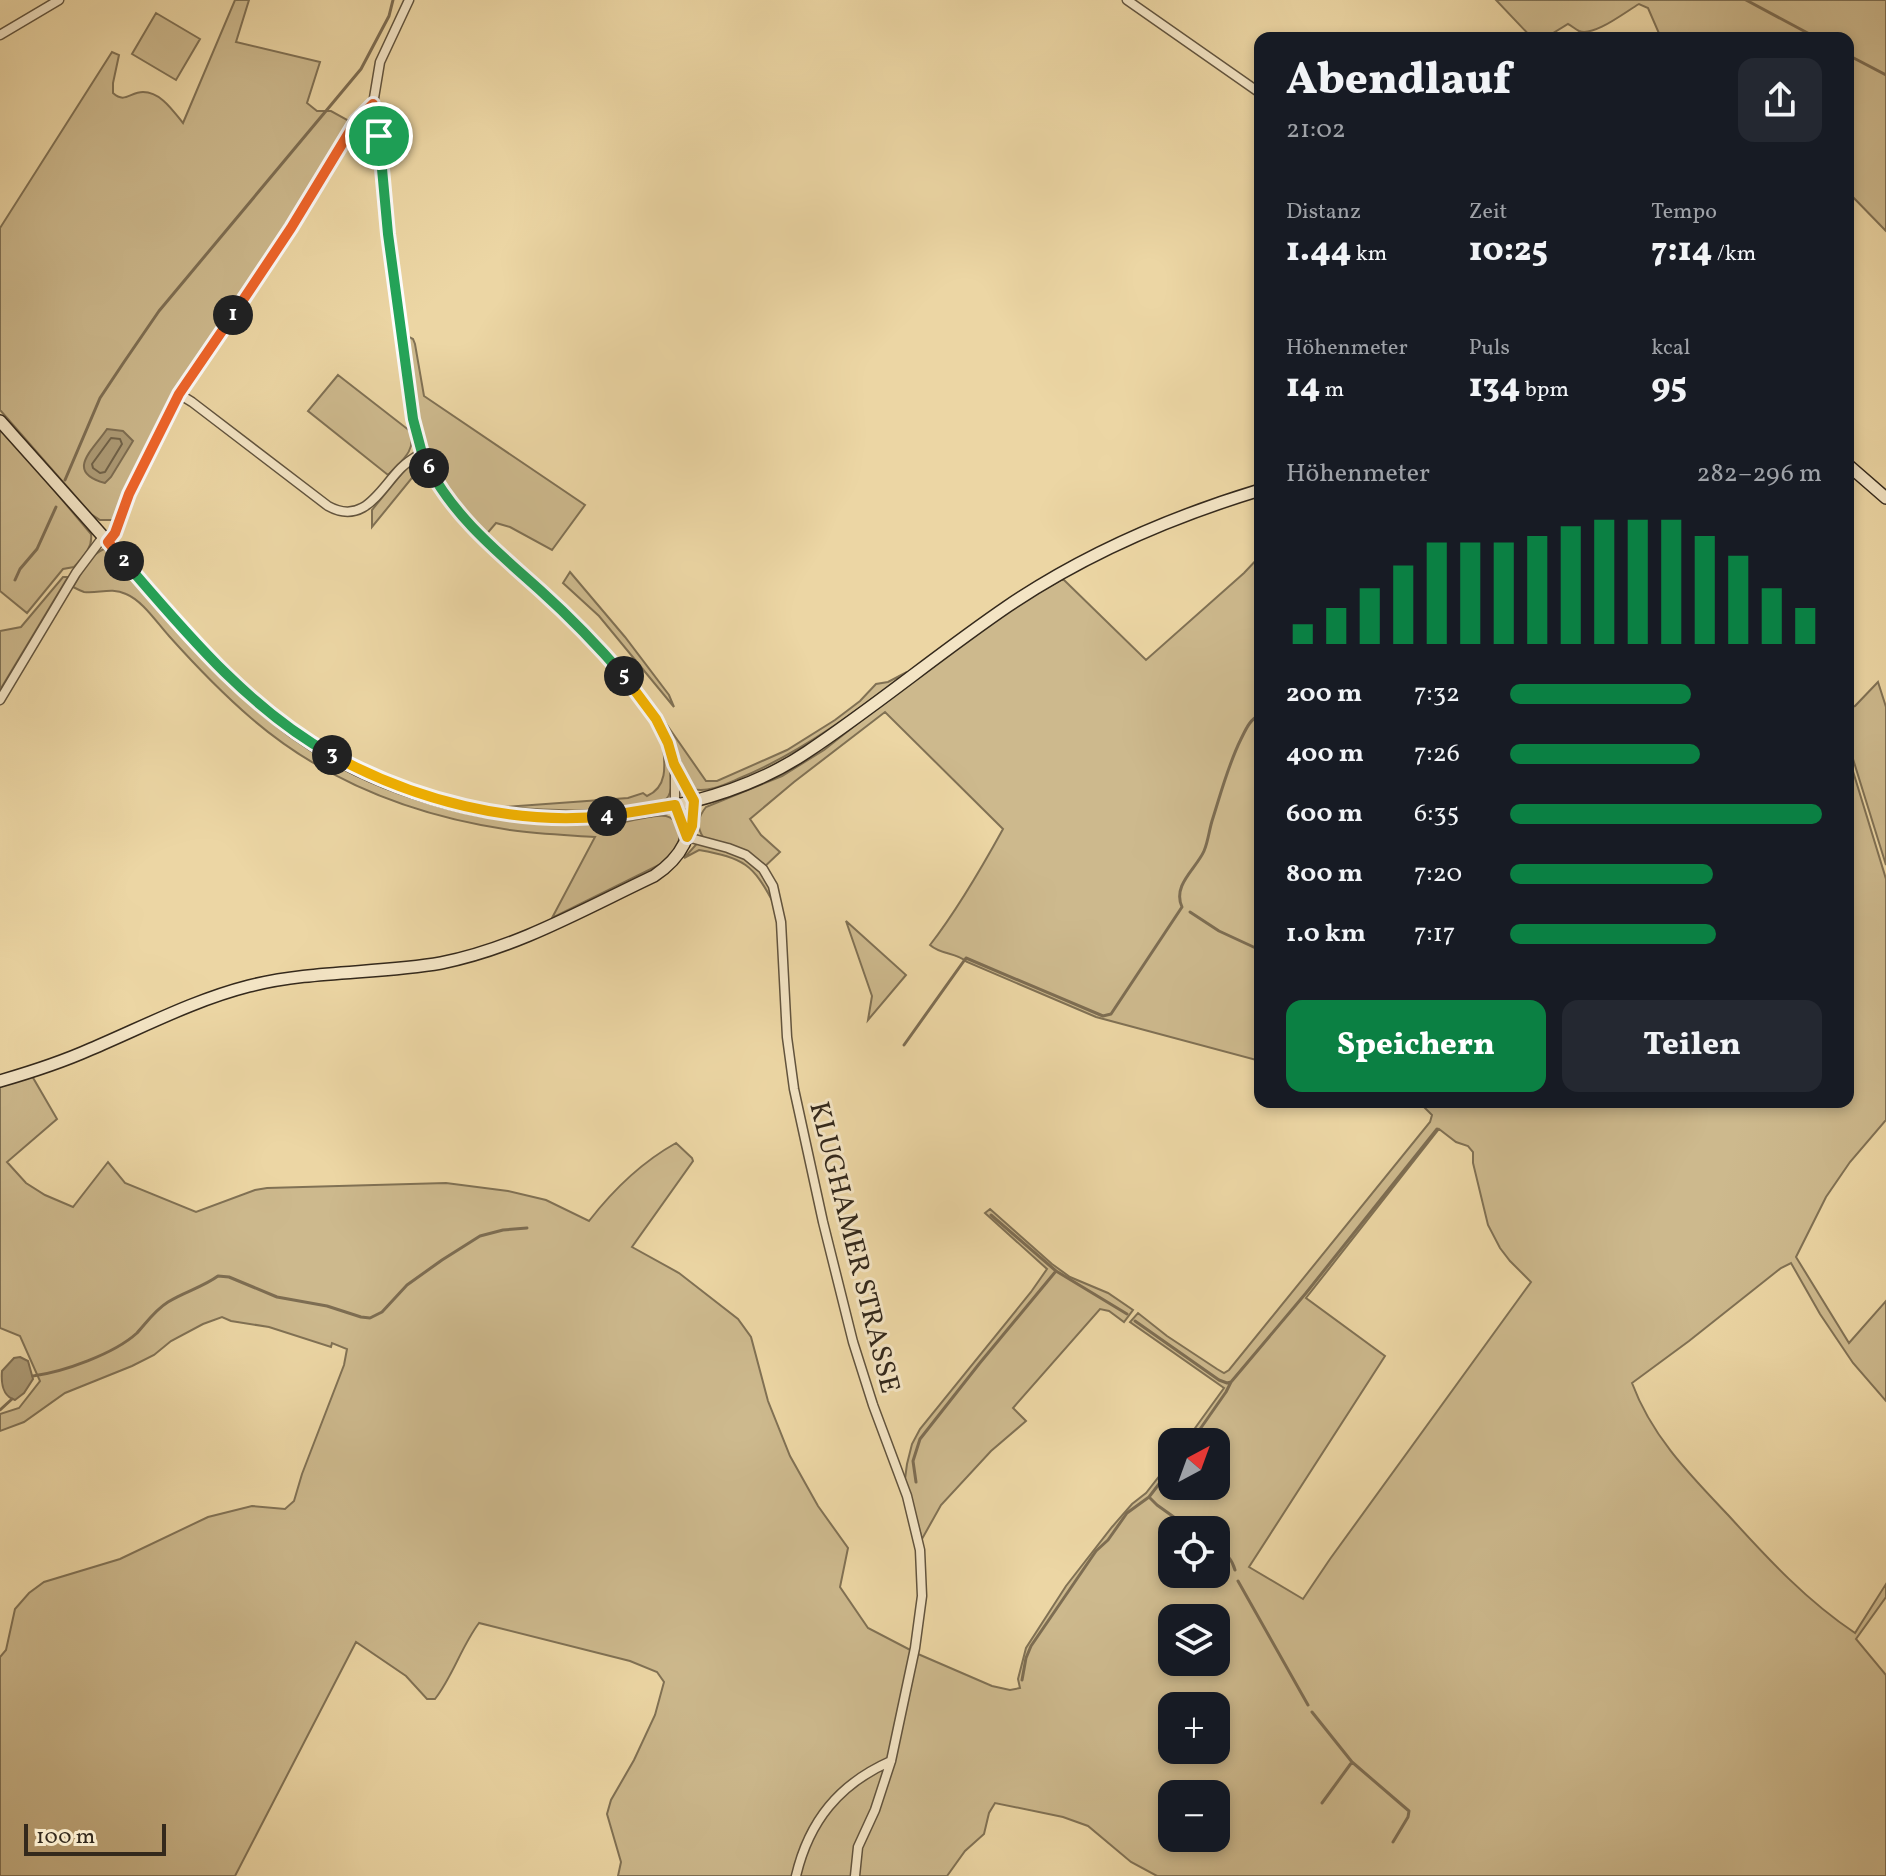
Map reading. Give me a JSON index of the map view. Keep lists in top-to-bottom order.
{
  "streets": {
    "street": ["KLUGHAMER STRASSE"]
  },
  "scale_bar": "100 m",
  "north": "top right",
  "page": {
    "heading": ["Abendlauf", "21:02"],
    "stats": [
      ["Distanz", "1.44 km"],
      ["Zeit", "10:25"],
      ["Tempo", "7:14 /km"],
      ["Höhenmeter", "14 m"],
      ["Puls", "134 bpm"],
      ["kcal", "95"]
    ],
    "pins": [
      "1",
      "6",
      "2",
      "5",
      "3",
      "4"
    ],
    "chart": ["Höhenmeter", "282–296 m"],
    "list": [
      {
        "name": "200 m",
        "note": "7:32"
      },
      {
        "name": "400 m",
        "note": "7:26"
      },
      {
        "name": "600 m",
        "note": "6:35"
      },
      {
        "name": "800 m",
        "note": "7:20"
      },
      {
        "name": "1.0 km",
        "note": "7:17"
      }
    ],
    "buttons": ["Speichern", "Teilen"],
    "map_buttons": ["+", "−"],
    "scale": "100 m"
  }
}
